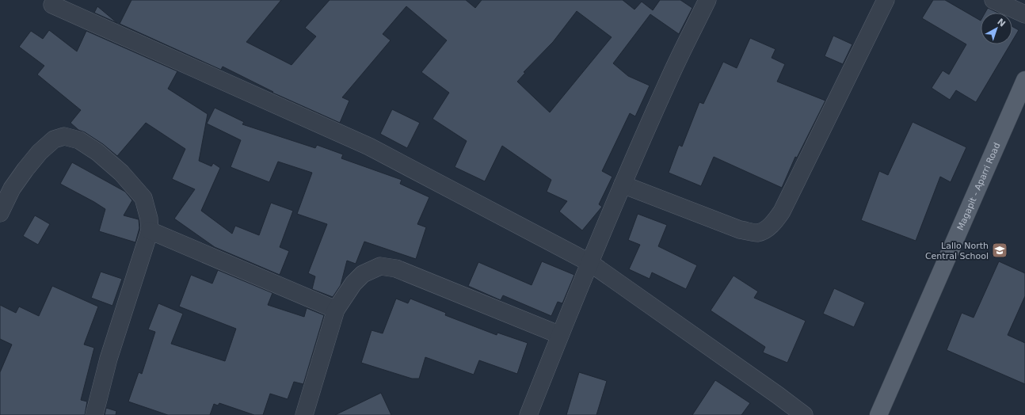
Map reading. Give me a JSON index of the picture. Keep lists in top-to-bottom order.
{
  "streets": {
    "main road": ["Magapit - Aparri Road"]
  },
  "places": {
    "school or university": ["Lallo North Central School"]
  },
  "north": "top right"
}
